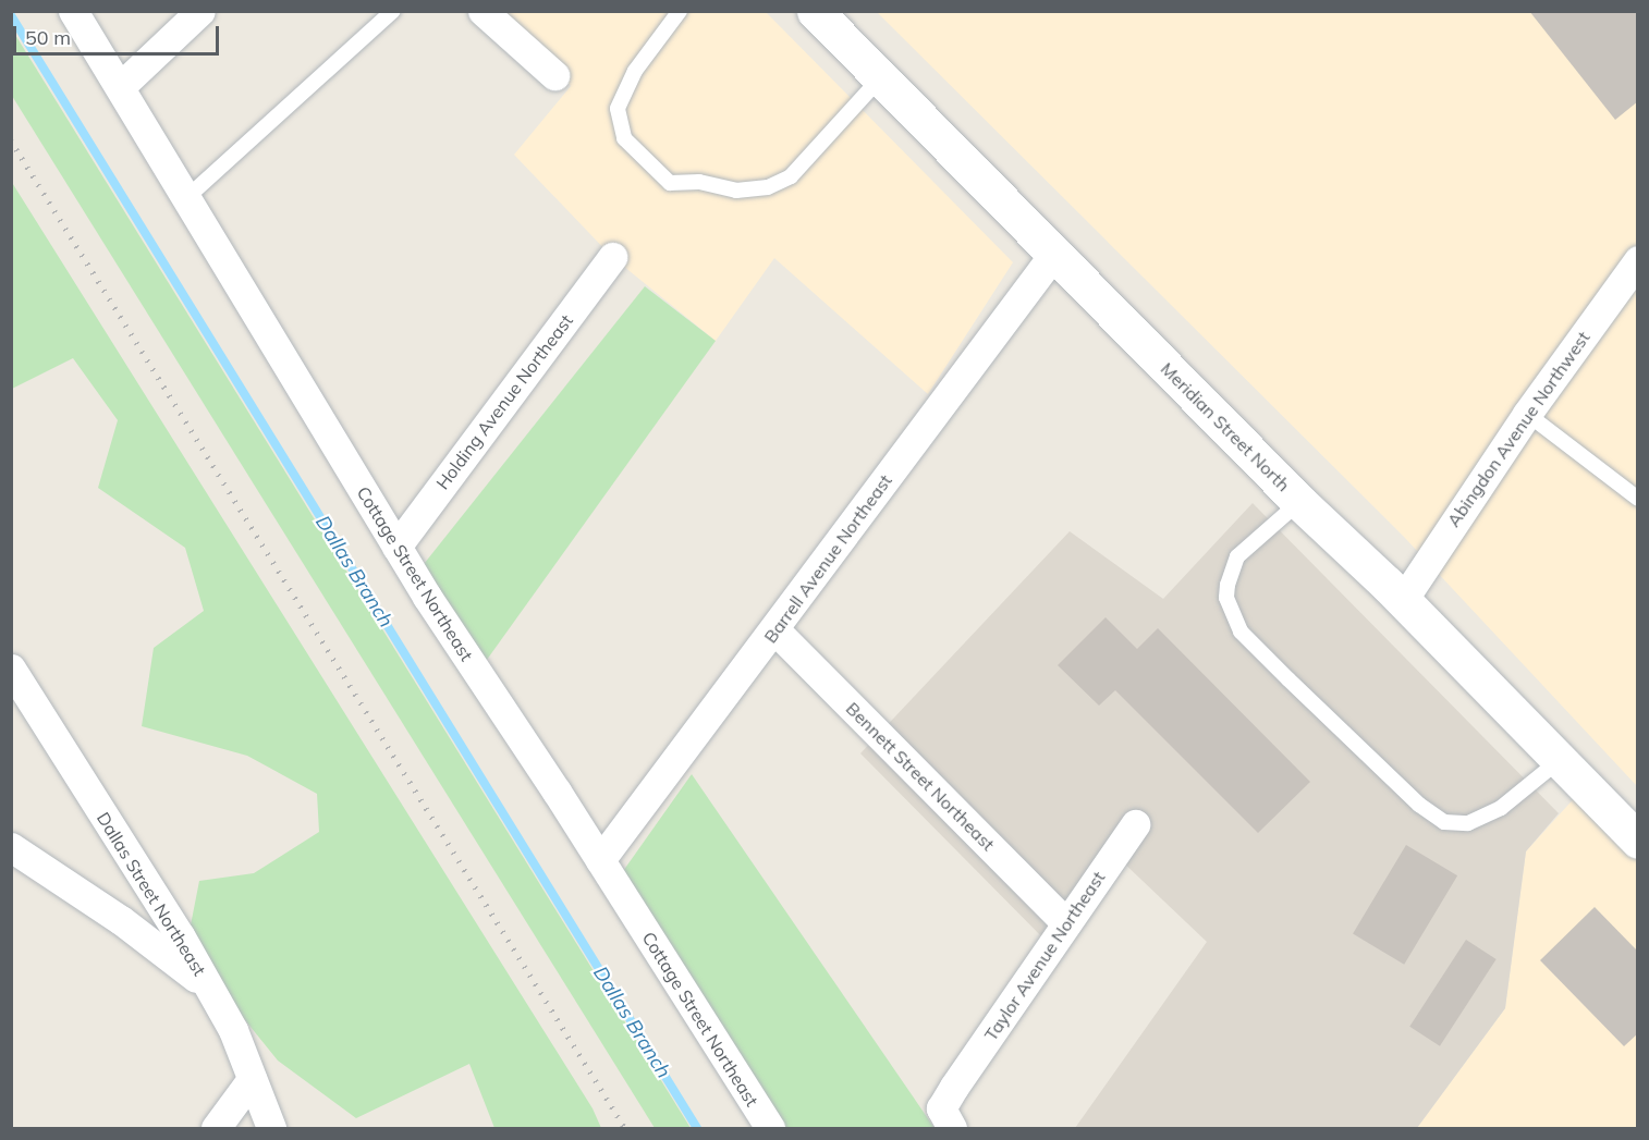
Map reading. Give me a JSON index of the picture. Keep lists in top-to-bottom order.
{
  "streets": {
    "street": [
      "Holding Avenue Northeast",
      "Meridian Street North",
      "Abingdon Avenue Northwest",
      "Barrell Avenue Northeast",
      "Cottage Street Northeast",
      "Bennett Street Northeast",
      "Dallas Street Northeast",
      "Taylor Avenue Northeast"
    ]
  },
  "crossings": [
    ["Holding Avenue Northeast", "Cottage Street Northeast"],
    ["Meridian Street North", "Abingdon Avenue Northwest"],
    ["Meridian Street North", "Barrell Avenue Northeast"],
    ["Barrell Avenue Northeast", "Cottage Street Northeast"],
    ["Barrell Avenue Northeast", "Bennett Street Northeast"],
    ["Bennett Street Northeast", "Taylor Avenue Northeast"]
  ],
  "water": ["Dallas Branch"],
  "scale_bar": "50 m"
}
